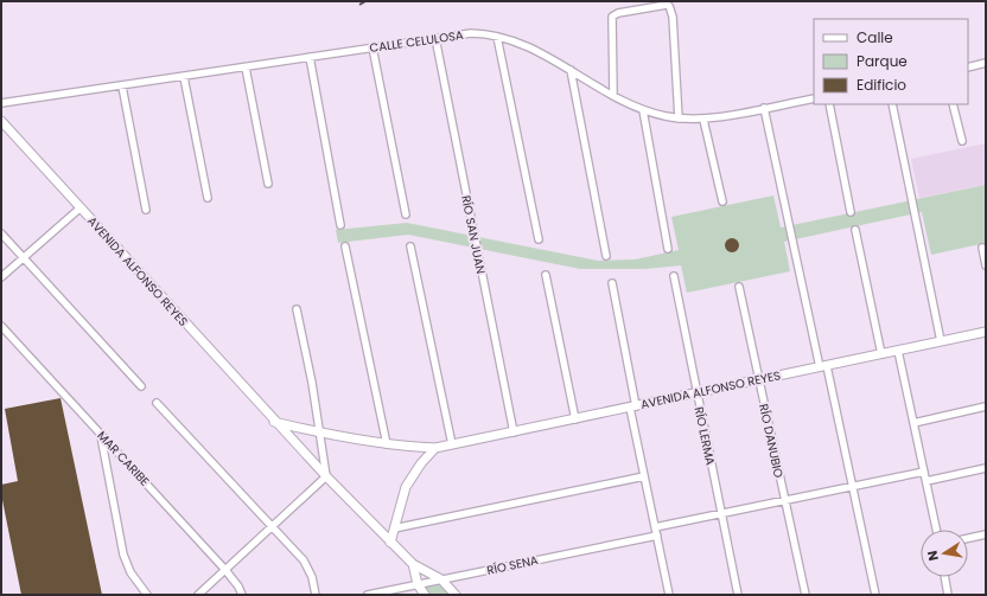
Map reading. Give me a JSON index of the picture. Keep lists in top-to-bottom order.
{
  "streets": {
    "street": [
      "CALLE CELULOSA",
      "RÍO SAN JUAN",
      "AVENIDA ALFONSO REYES",
      "RÍO LERMA",
      "RÍO DANUBIO",
      "MAR CARIBE",
      "RÍO SENA"
    ]
  },
  "crossings": [
    ["CALLE CELULOSA", "RÍO SAN JUAN"],
    ["RÍO SAN JUAN", "AVENIDA ALFONSO REYES"],
    ["AVENIDA ALFONSO REYES", "RÍO LERMA"],
    ["AVENIDA ALFONSO REYES", "RÍO DANUBIO"],
    ["AVENIDA ALFONSO REYES", "RÍO SENA"]
  ],
  "legend": ["Calle", "Parque", "Edificio"],
  "north": "left"
}
